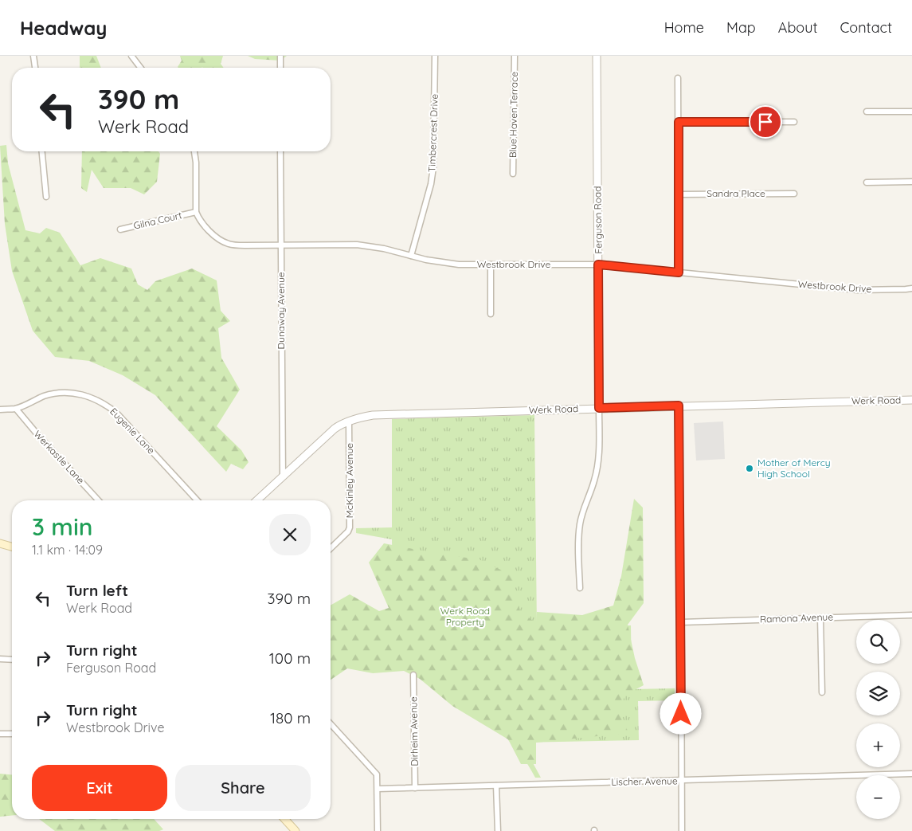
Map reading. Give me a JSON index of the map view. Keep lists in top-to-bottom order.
{
  "streets": {
    "street": [
      "Blue Haven Terrace",
      "Timbercrest Drive",
      "Sandra Place",
      "Ferguson Road",
      "Gilna Court",
      "Westbrook Drive",
      "Dunaway Avenue",
      "Werk Road",
      "Eugenie Lane",
      "Werkastle Lane",
      "McKinley Avenue",
      "Ramona Avenue",
      "Dirheim Avenue",
      "Lischer Avenue"
    ]
  },
  "crossings": [
    ["Timbercrest Drive", "Westbrook Drive"],
    ["Ferguson Road", "Westbrook Drive"],
    ["Ferguson Road", "Werk Road"],
    ["Gilna Court", "Westbrook Drive"],
    ["Westbrook Drive", "Dunaway Avenue"],
    ["Dunaway Avenue", "Werk Road"],
    ["Werk Road", "McKinley Avenue"],
    ["Eugenie Lane", "Werkastle Lane"],
    ["Dirheim Avenue", "Lischer Avenue"]
  ],
  "parks": ["Werk Road Property"],
  "places": ["Mother of Mercy High School"],
  "page": {
    "header": "Headway",
    "nav": [
      "Home",
      "Map",
      "About",
      "Contact"
    ],
    "turn": ["390 m", "Werk Road"],
    "heading": ["3 min", "1.1 km · 14:09"],
    "list": [
      {
        "name": "Turn left",
        "note": "Werk Road",
        "value": "390 m"
      },
      {
        "name": "Turn right",
        "note": "Ferguson Road",
        "value": "100 m"
      },
      {
        "name": "Turn right",
        "note": "Westbrook Drive",
        "value": "180 m"
      }
    ],
    "map_buttons": ["+", "−"],
    "buttons": ["Exit", "Share"]
  }
}
